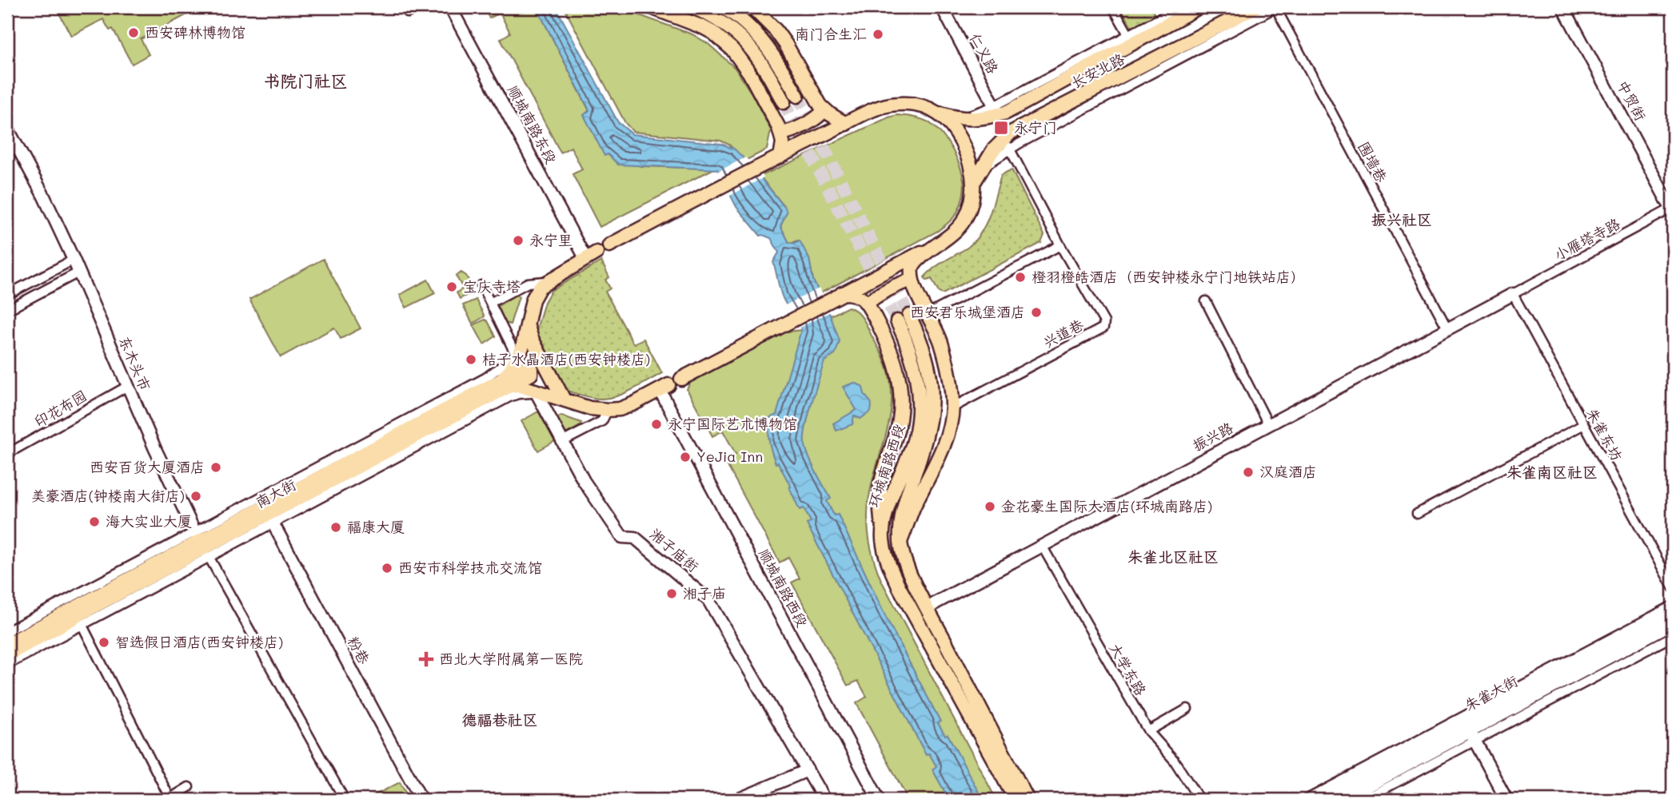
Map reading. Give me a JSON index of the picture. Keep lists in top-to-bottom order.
{
  "streets": {
    "main road": ["长安北路", "环城南路西段", "南大街"],
    "street": [
      "仁义路",
      "中贸街",
      "顺城南路东段",
      "围墙巷",
      "小雁塔寺路",
      "兴道巷",
      "东木头市",
      "印花布园",
      "朱雀东坊",
      "振兴路",
      "湘子庙街",
      "顺城南路西段",
      "粉巷",
      "大学东路",
      "朱雀大街"
    ]
  },
  "crossings": [
    ["仁义路", "长安北路"],
    ["长安北路", "兴道巷"],
    ["中贸街", "小雁塔寺路"],
    ["围墙巷", "振兴路"],
    ["小雁塔寺路", "朱雀东坊"],
    ["小雁塔寺路", "振兴路"],
    ["东木头市", "印花布园"],
    ["东木头市", "南大街"],
    ["朱雀东坊", "振兴路"],
    ["振兴路", "环城南路西段"],
    ["振兴路", "大学东路"],
    ["南大街", "湘子庙街"],
    ["南大街", "粉巷"]
  ],
  "districts": [
    "书院门社区",
    "振兴社区",
    "朱雀南区社区",
    "朱雀北区社区",
    "德福巷社区"
  ],
  "places": {
    "other": [
      "西安碑林博物馆",
      "南门合生汇",
      "永宁里",
      "橙羽橙皓酒店（西安钟楼永宁门地铁站店）",
      "宝庆寺塔",
      "西安君乐城堡酒店",
      "桔子水晶酒店(西安钟楼店)",
      "永宁国际艺术博物馆",
      "YeJia Inn",
      "西安百货大厦酒店",
      "汉庭酒店",
      "美豪酒店(钟楼南大街店)",
      "金花豪生国际大酒店(环城南路店)",
      "海大实业大厦",
      "福康大厦",
      "西安市科学技术交流馆",
      "湘子庙",
      "智选假日酒店(西安钟楼店)"
    ],
    "transit": ["永宁门"],
    "health": ["西北大学附属第一医院"]
  }
}
